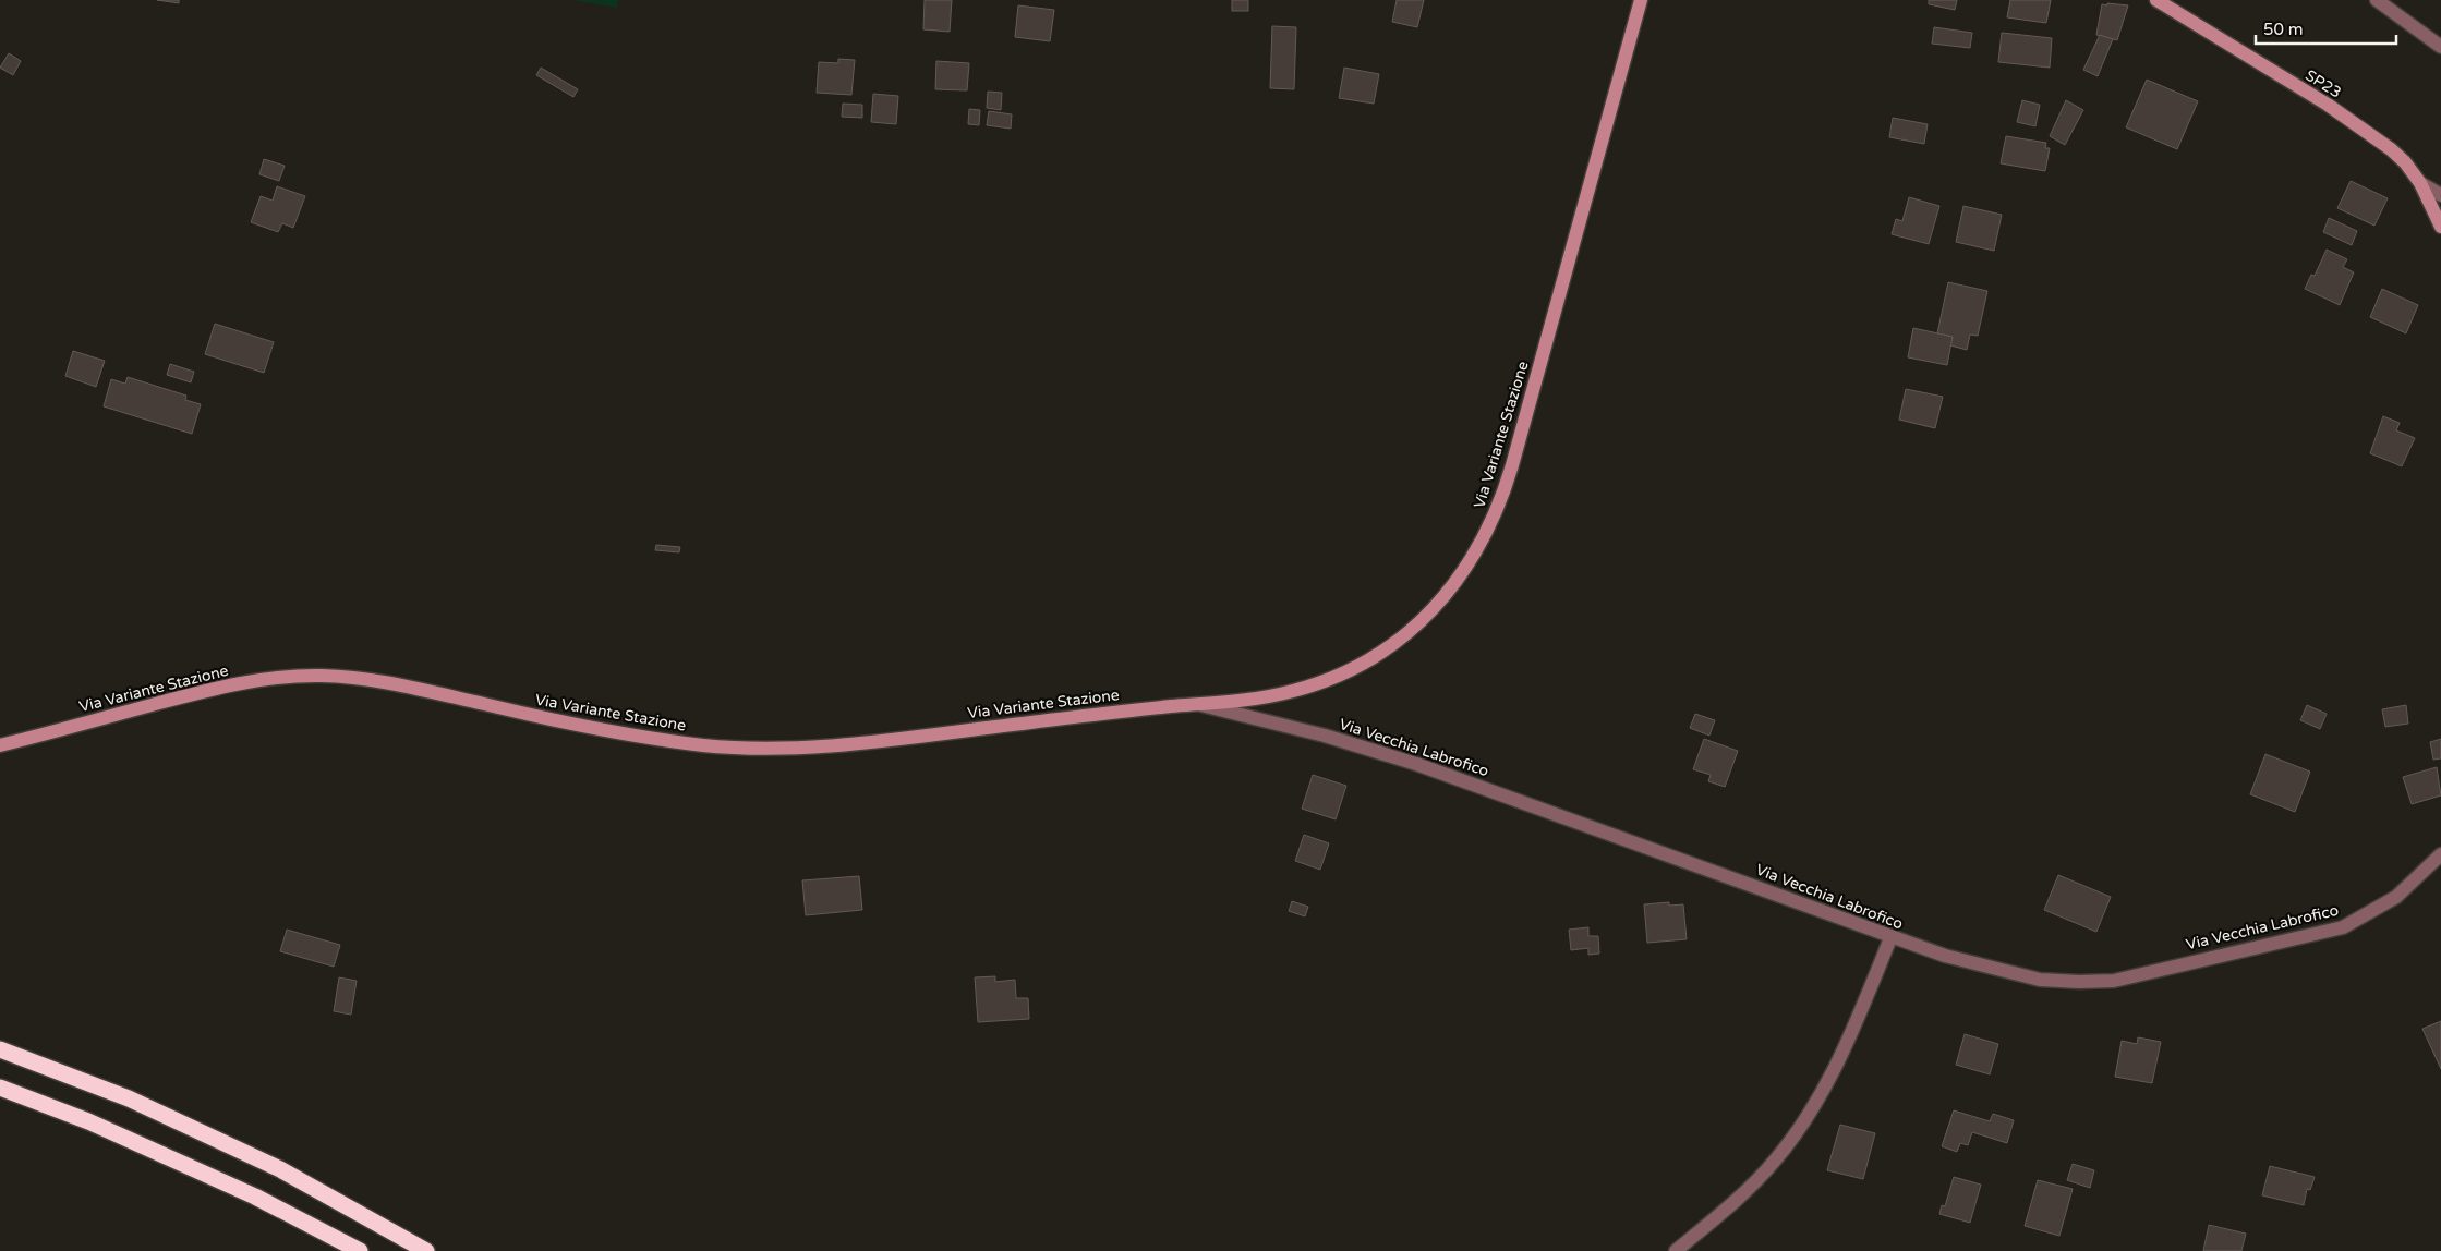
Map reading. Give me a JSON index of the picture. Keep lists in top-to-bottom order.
{
  "streets": {
    "street": ["SP23", "Via Variante Stazione", "Via Vecchia Labrofico"]
  },
  "crossings": [
    ["Via Variante Stazione", "Via Vecchia Labrofico"]
  ],
  "scale_bar": "50 m"
}
